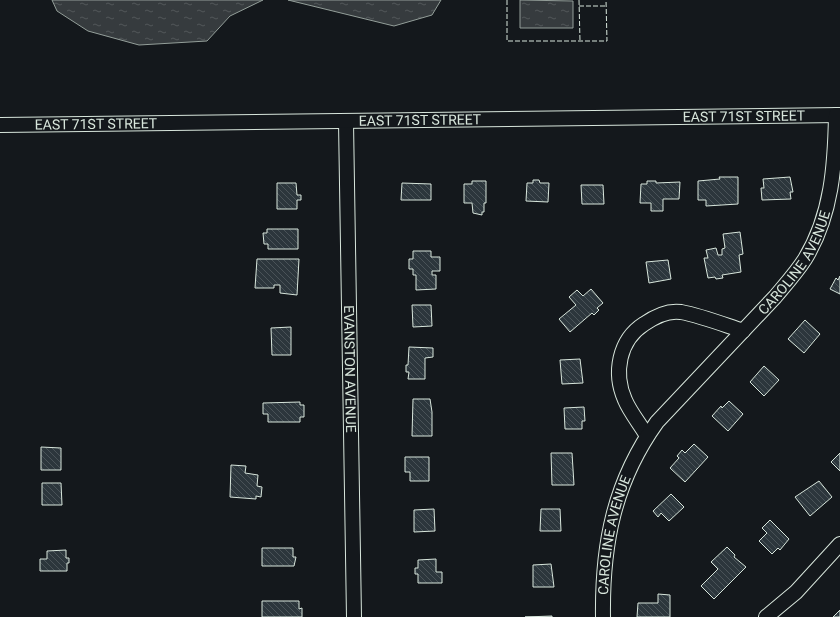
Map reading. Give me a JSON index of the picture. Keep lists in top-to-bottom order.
{
  "streets": {
    "street": ["EAST 71ST STREET", "CAROLINE AVENUE", "EVANSTON AVENUE"]
  },
  "crossings": [
    ["EAST 71ST STREET", "CAROLINE AVENUE"],
    ["EAST 71ST STREET", "EVANSTON AVENUE"]
  ]
}
